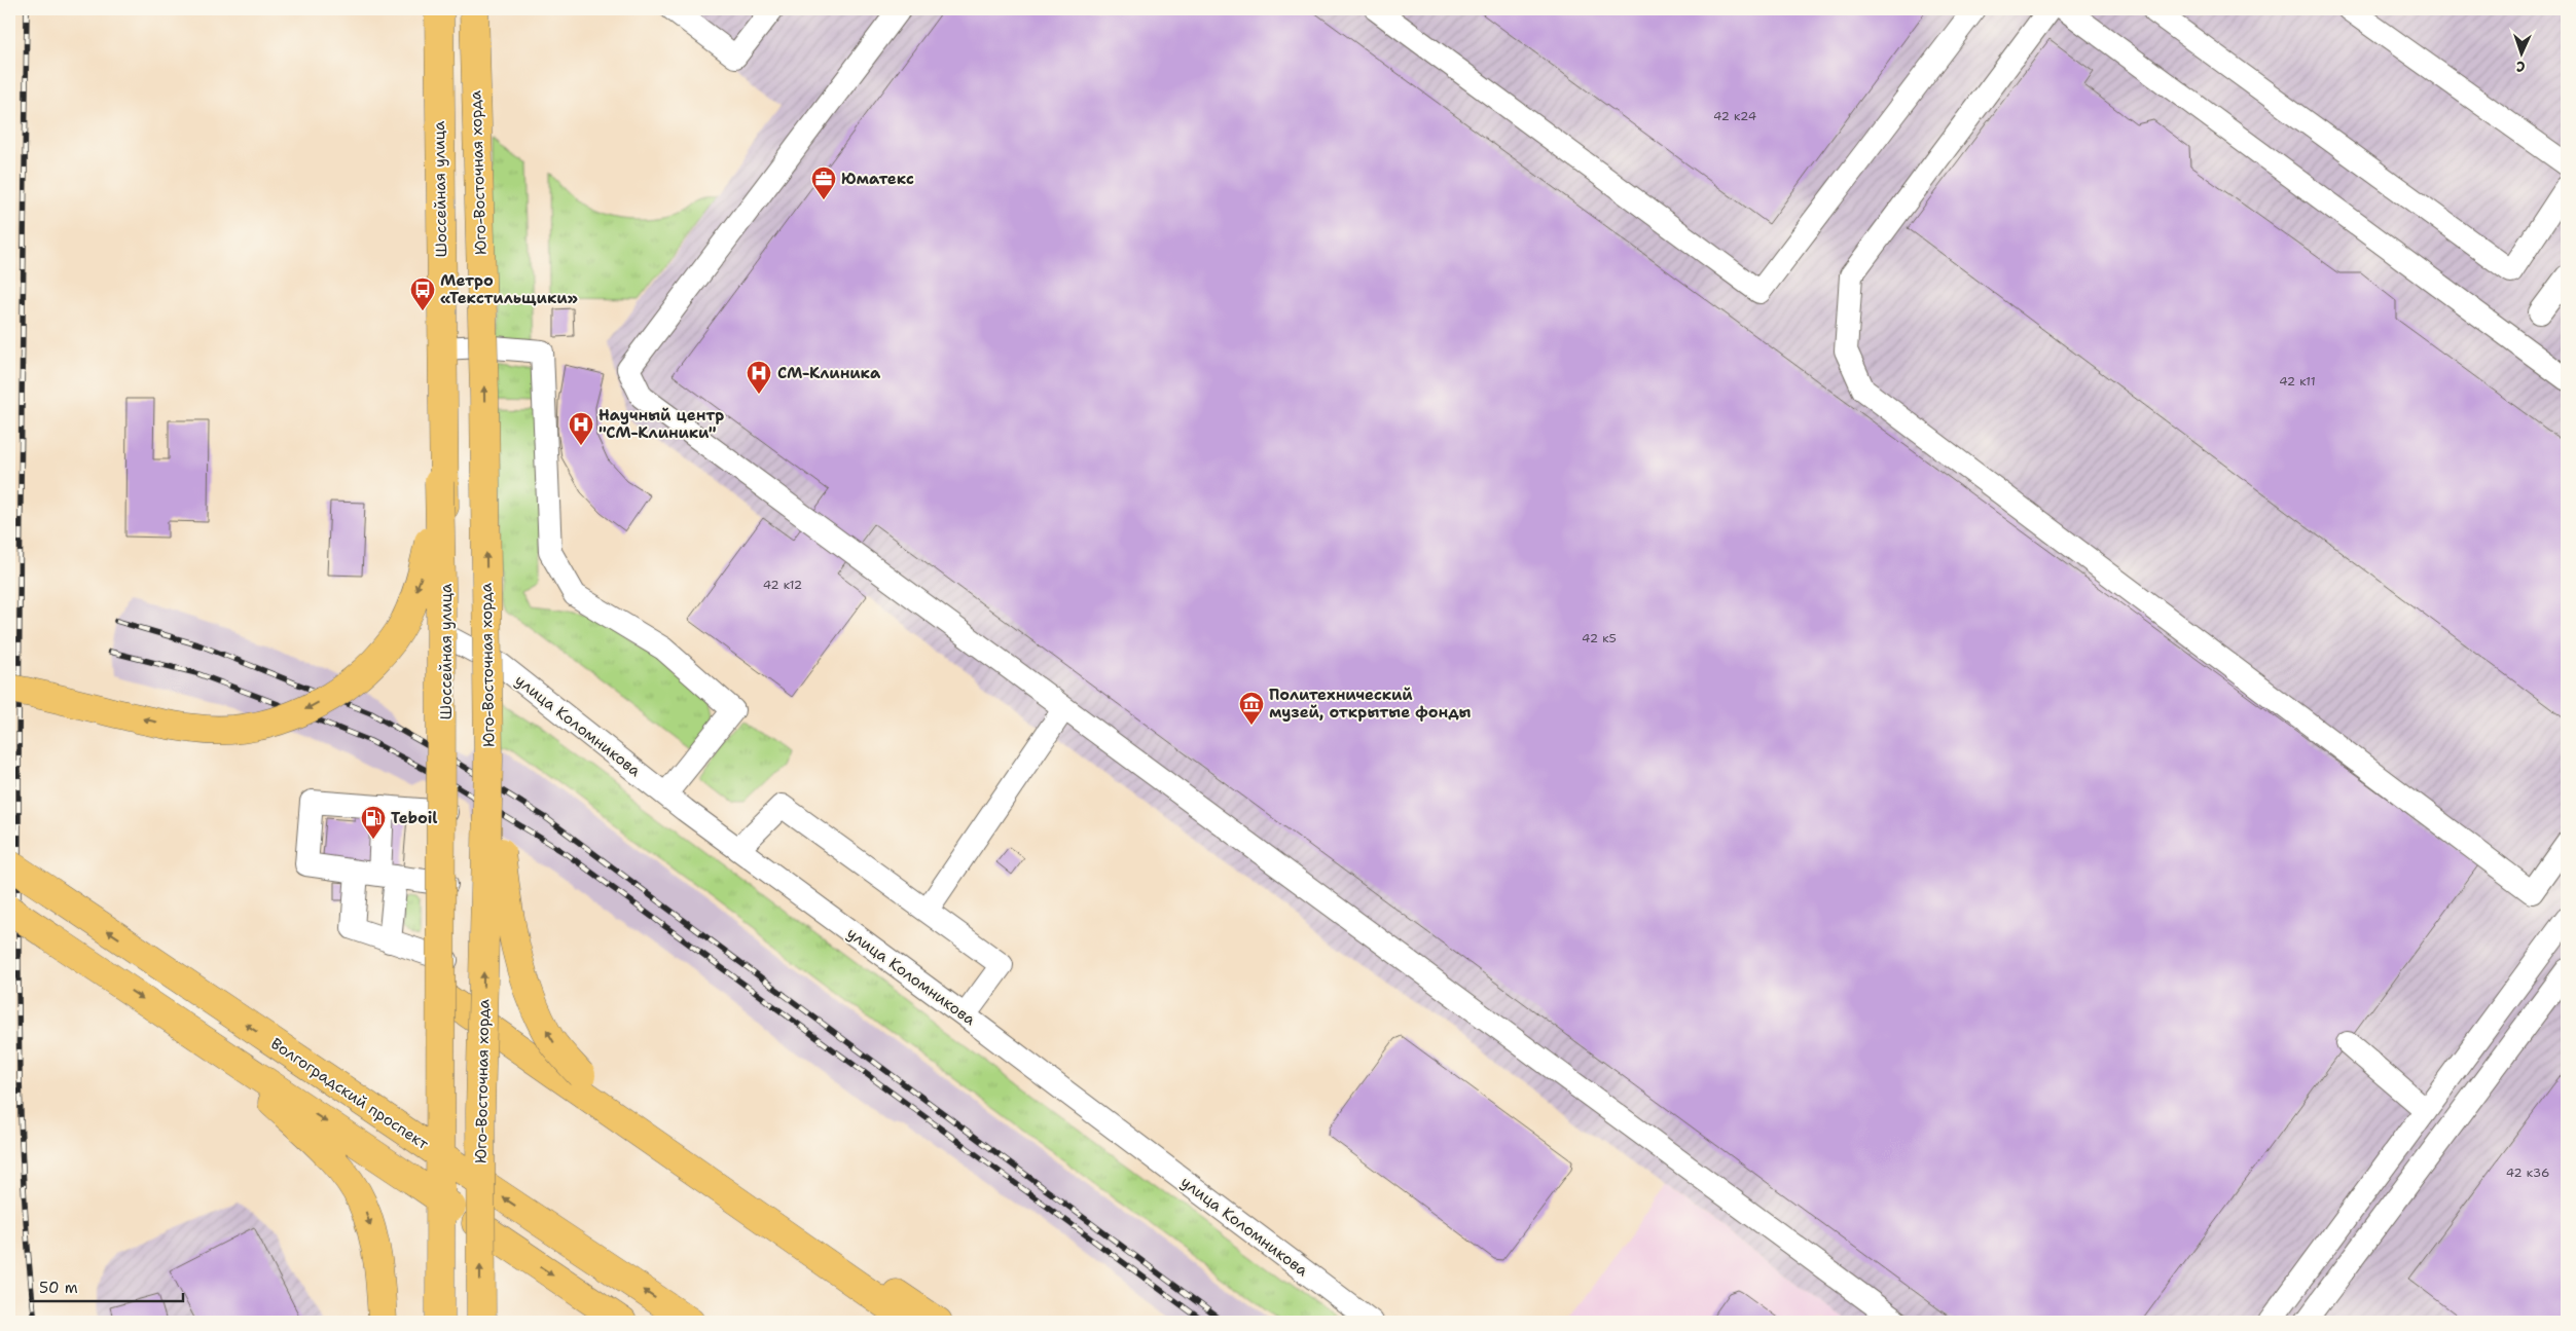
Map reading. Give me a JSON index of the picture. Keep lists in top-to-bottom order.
{
  "streets": {
    "main road": ["Юго-Восточная хорда", "Шоссейная улица", "Волгоградский проспект"],
    "street": ["улица Коломникова"]
  },
  "crossings": [
    ["Шоссейная улица", "улица Коломникова"]
  ],
  "places": {
    "office": ["Юматекс"],
    "bus stop": ["Метро «Текстильщики»"],
    "hospital": ["СМ-Клиника", "Научный центр \"СМ-Клиники\""],
    "museum": ["Политехнический музей, открытые фонды"],
    "fuel station": ["Teboil"]
  },
  "house_numbers": [
    "42 к24",
    "42 к11",
    "42 к12",
    "42 к5",
    "42 к36"
  ],
  "scale_bar": "50 m",
  "north": "bottom"
}
